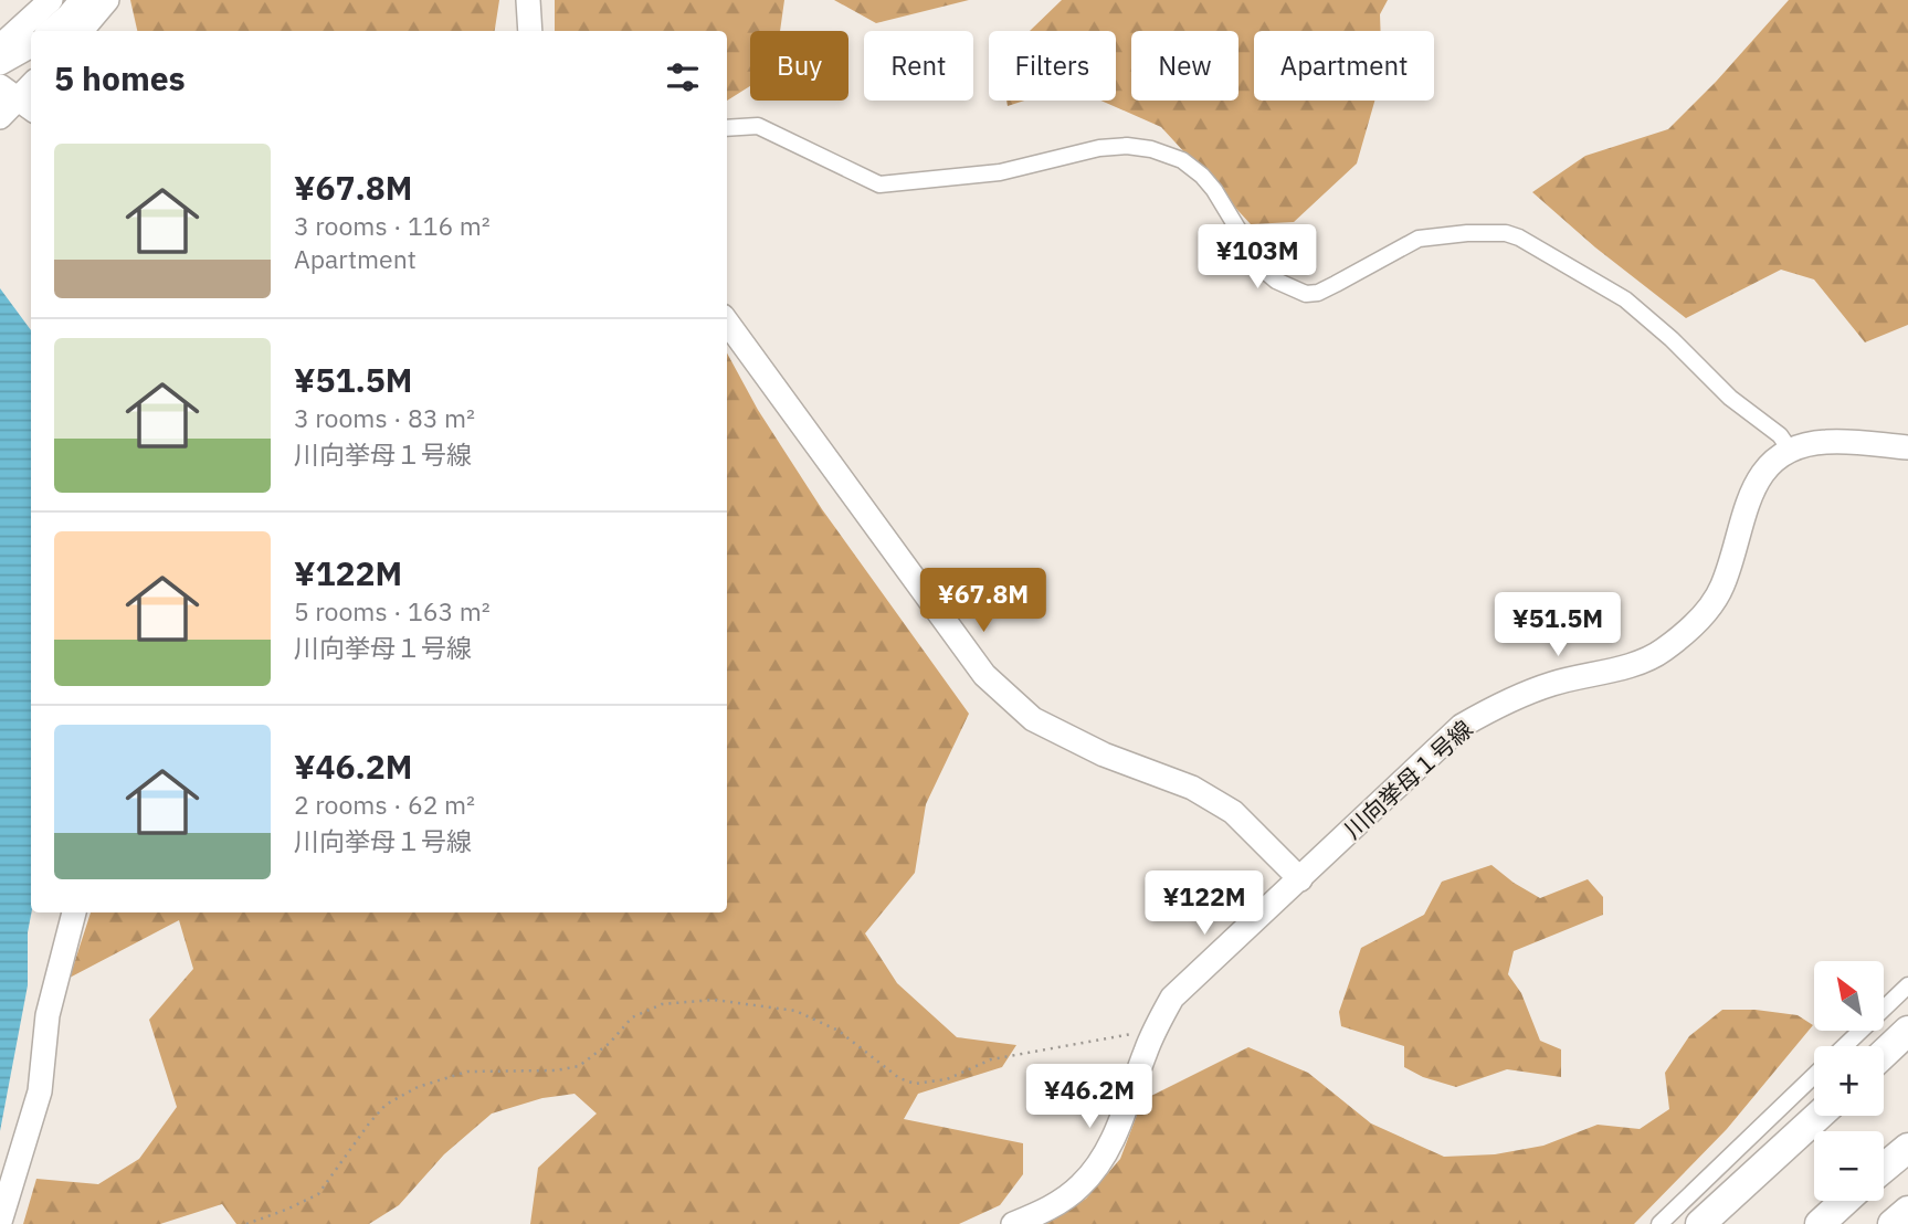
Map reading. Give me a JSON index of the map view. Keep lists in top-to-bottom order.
{
  "streets": {
    "street": ["川向挙母１号線"]
  },
  "north": "top left",
  "page": {
    "chip": [
      "Buy",
      "Rent",
      "Filters",
      "New",
      "Apartment"
    ],
    "heading": "5 homes",
    "list": [
      {
        "name": "¥67.8M",
        "note": "3 rooms · 116 m² · Apartment"
      },
      {
        "name": "¥51.5M",
        "note": "3 rooms · 83 m² · 川向挙母１号線"
      },
      {
        "name": "¥122M",
        "note": "5 rooms · 163 m² · 川向挙母１号線"
      },
      {
        "name": "¥46.2M",
        "note": "2 rooms · 62 m² · 川向挙母１号線"
      }
    ],
    "price": [
      "¥103M",
      "¥67.8M",
      "¥51.5M",
      "¥122M",
      "¥46.2M"
    ],
    "map_buttons": ["+", "−"]
  }
}
